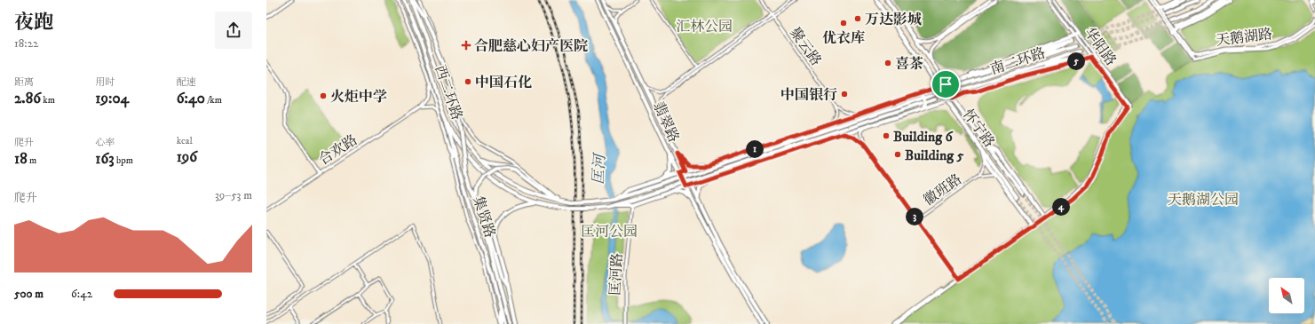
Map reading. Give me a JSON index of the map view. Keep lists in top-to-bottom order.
{
  "streets": {
    "main road": [
      "南二环路",
      "西二环路",
      "翡翠路",
      "怀宁路",
      "集贤路"
    ],
    "street": [
      "天鹅湖路",
      "聚云路",
      "华阳路",
      "合欢路",
      "徽班路",
      "匡河路"
    ]
  },
  "crossings": [
    ["西二环路", "集贤路"]
  ],
  "water": ["匡河"],
  "parks": ["汇林公园", "天鹅湖公园", "匡河公园"],
  "places": {
    "other": [
      "万达影城",
      "优衣库",
      "喜茶",
      "中国石化",
      "中国银行",
      "火炬中学",
      "Building 6",
      "Building 5"
    ],
    "health": ["合肥慈心妇产医院"]
  },
  "north": "top left",
  "page": {
    "heading": ["夜跑", "18:22"],
    "pins": [
      "5",
      "1",
      "4",
      "3"
    ],
    "stats": [
      ["距离", "2.86 km"],
      ["用时", "19:04"],
      ["配速", "6:40 /km"],
      ["爬升", "18 m"],
      ["心率", "163 bpm"],
      ["kcal", "196"]
    ],
    "chart": ["爬升", "39–53 m"],
    "list": [
      {
        "name": "500 m",
        "note": "6:42"
      }
    ]
  }
}
